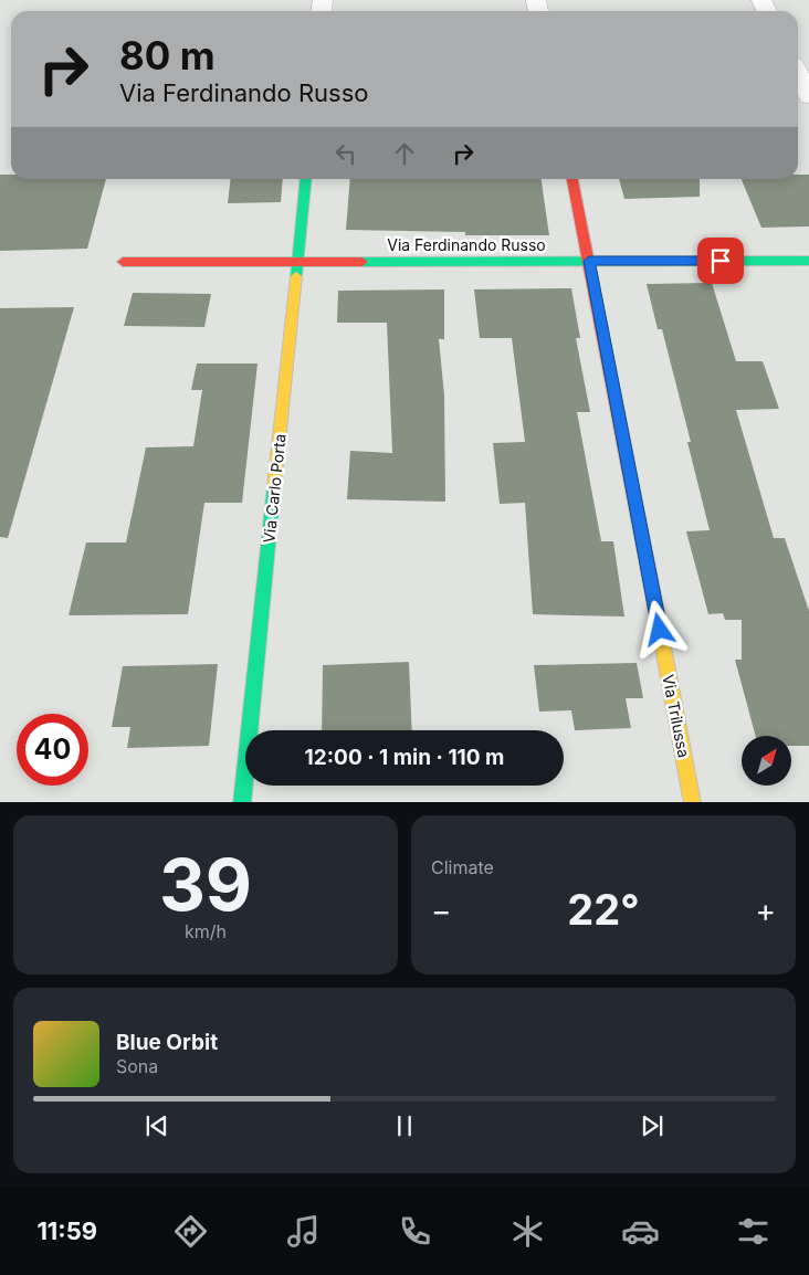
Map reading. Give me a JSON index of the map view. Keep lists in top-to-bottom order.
{
  "streets": {
    "street": ["Via Ferdinando Russo", "Via Carlo Porta", "Via Trilussa"]
  },
  "crossings": [
    ["Via Ferdinando Russo", "Via Carlo Porta"],
    ["Via Ferdinando Russo", "Via Trilussa"]
  ],
  "north": "top right",
  "page": {
    "turn": ["80 m", "Via Ferdinando Russo"],
    "limit": "40",
    "trip": "12:00 · 1 min · 110 m",
    "tile": [
      ["39", "km/h"],
      "Climate"
    ],
    "heat": ["−", "22°", "+"],
    "song": ["Blue Orbit", "Sona"],
    "tabs": "11:59"
  }
}
